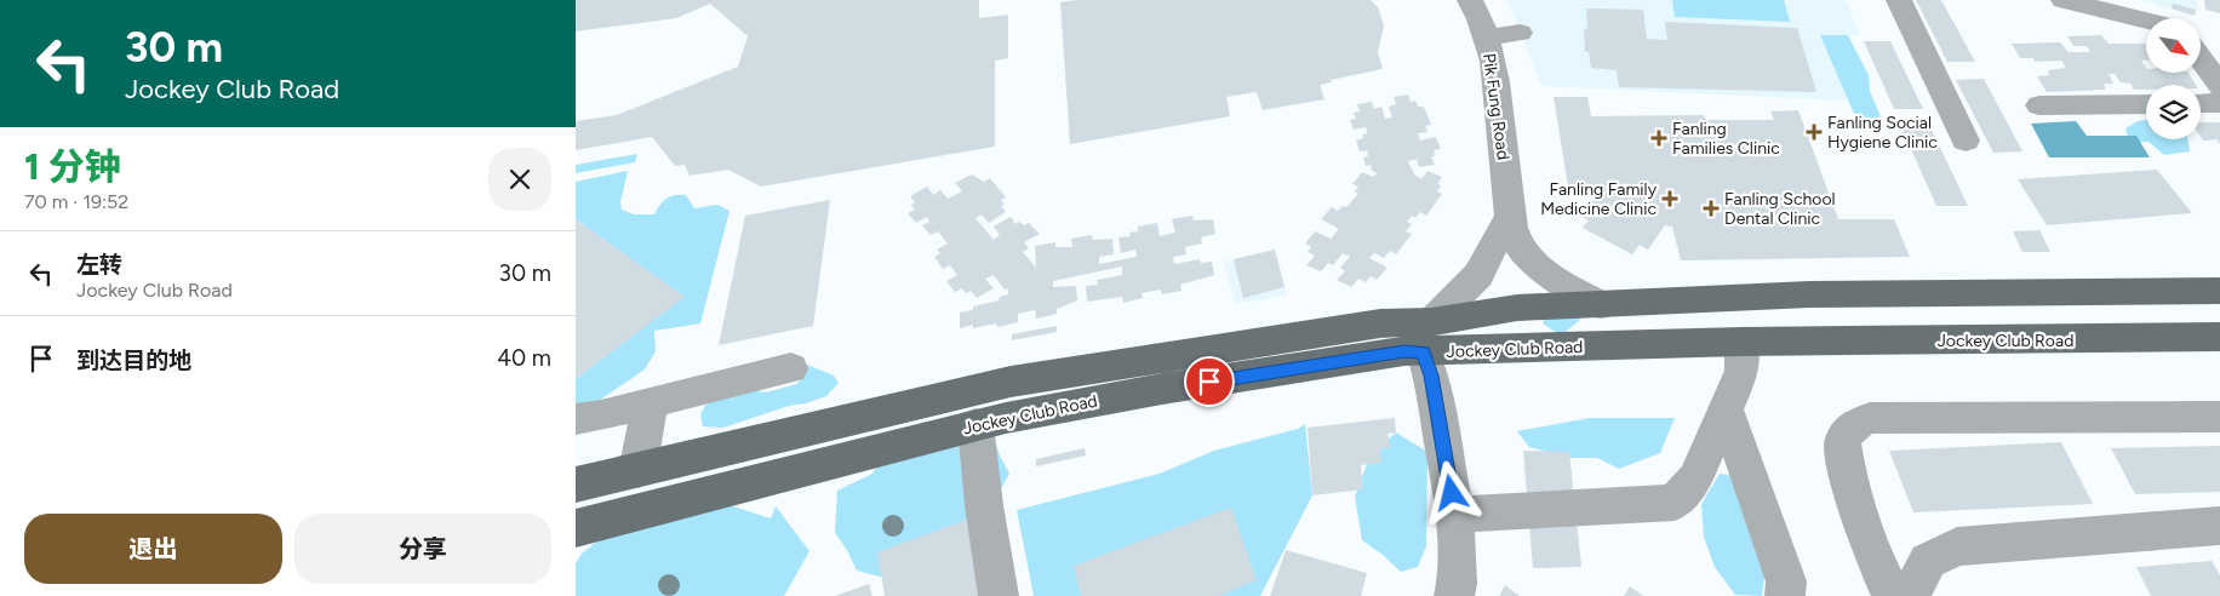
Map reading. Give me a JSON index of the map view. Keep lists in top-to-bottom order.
{
  "streets": {
    "main road": ["Jockey Club Road"],
    "street": ["Pik Fung Road"]
  },
  "crossings": [
    ["Pik Fung Road", "Jockey Club Road"]
  ],
  "places": {
    "health": [
      "Fanling Social Hygiene Clinic",
      "Fanling Families Clinic",
      "Fanling Family Medicine Clinic",
      "Fanling School Dental Clinic"
    ]
  },
  "north": "bottom right",
  "page": {
    "turn": ["30 m", "Jockey Club Road"],
    "heading": ["1 分钟", "70 m · 19:52"],
    "list": [
      {
        "name": "左转",
        "note": "Jockey Club Road",
        "value": "30 m"
      },
      {
        "name": "到达目的地",
        "value": "40 m"
      }
    ],
    "buttons": ["退出", "分享"]
  }
}
